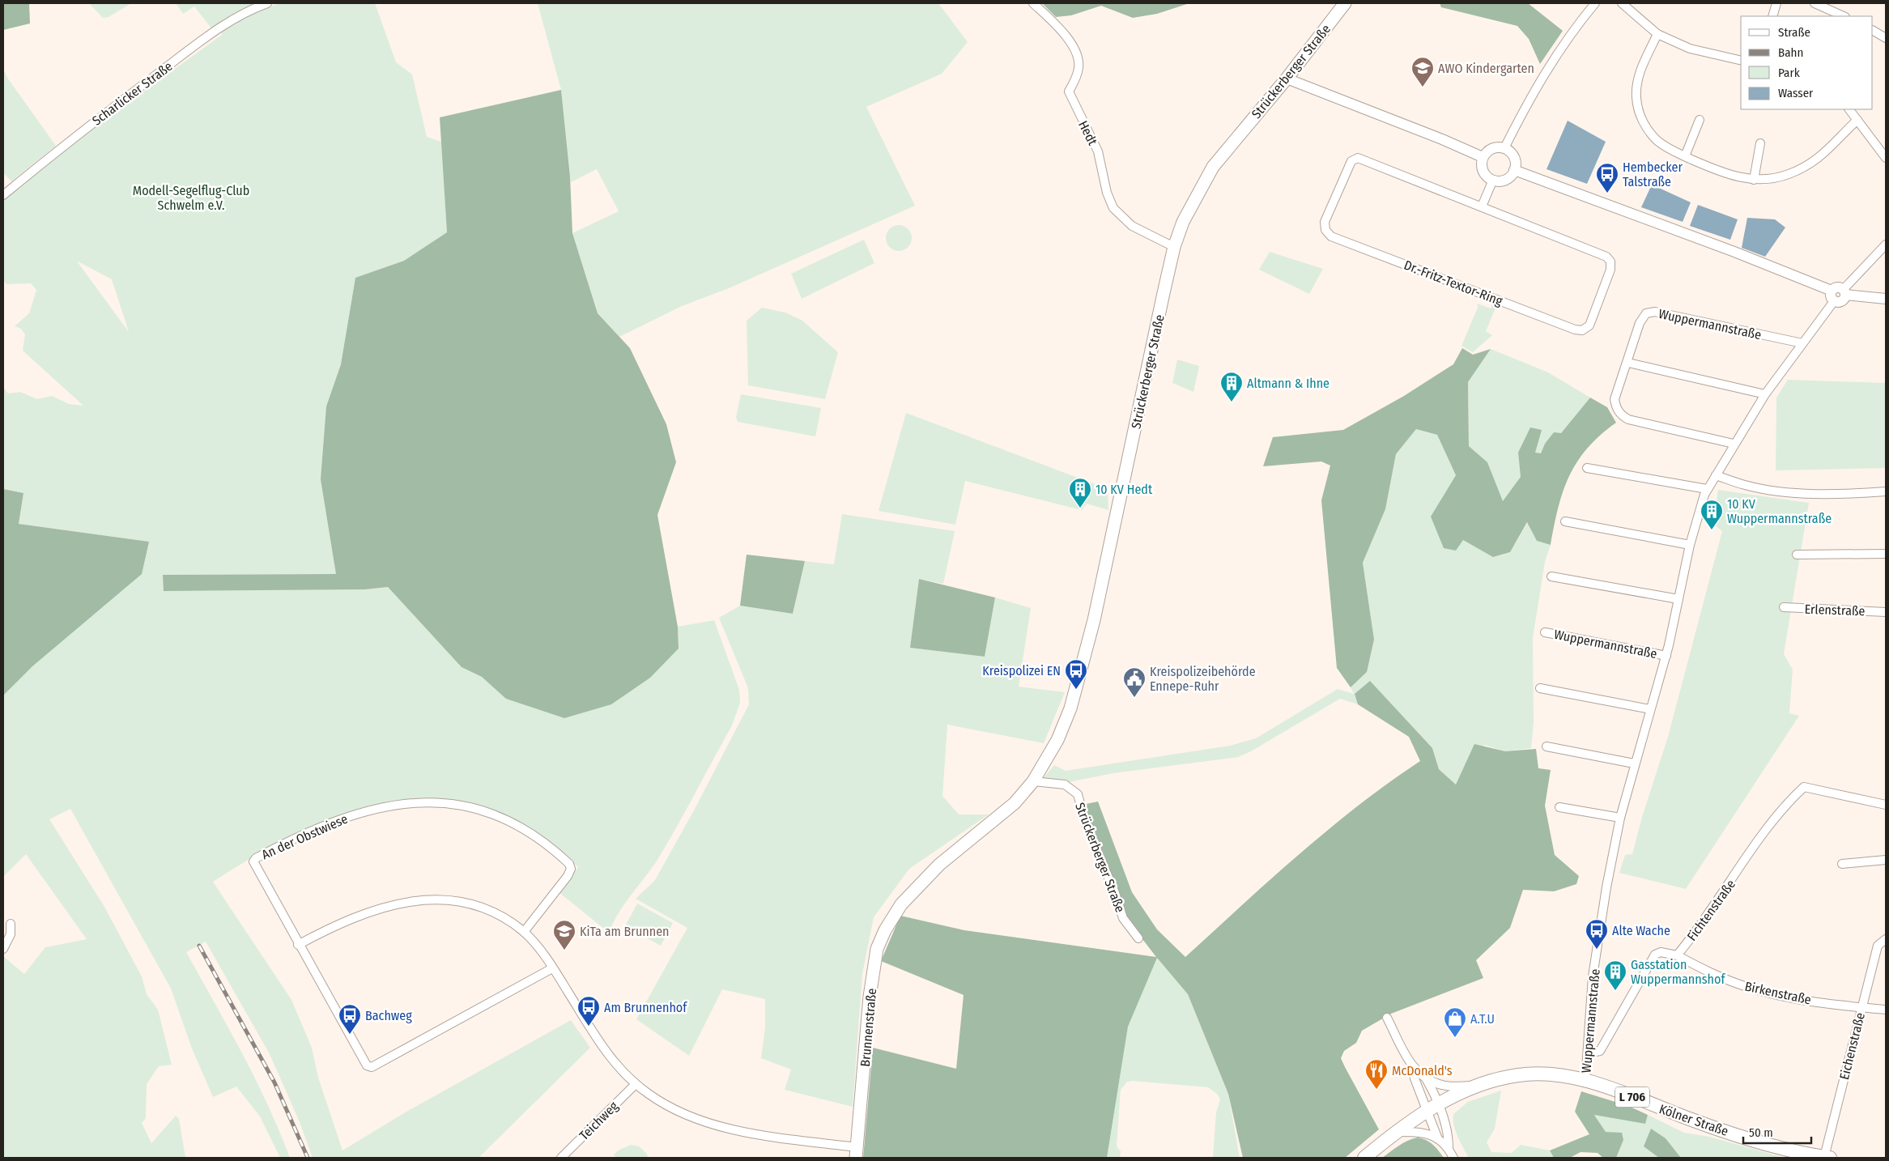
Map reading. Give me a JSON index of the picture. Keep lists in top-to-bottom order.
{
  "streets": {
    "main road": [
      "Strückerberger Straße",
      "Brunnenstraße",
      "L 706",
      "Kölner Straße"
    ],
    "street": [
      "Scharlicker Straße",
      "Hedt",
      "Dr.-Fritz-Textor-Ring",
      "Wuppermannstraße",
      "Erlenstraße",
      "An der Obstwiese",
      "Fichtenstraße",
      "Birkenstraße",
      "Eichenstraße",
      "Teichweg"
    ]
  },
  "crossings": [
    ["Strückerberger Straße", "Hedt"],
    ["Strückerberger Straße", "Brunnenstraße"],
    ["Wuppermannstraße", "Kölner Straße"],
    ["Fichtenstraße", "Birkenstraße"],
    ["Birkenstraße", "Eichenstraße"],
    ["Eichenstraße", "Kölner Straße"]
  ],
  "parks": ["Modell-Segelflug-Club Schwelm e.V."],
  "places": {
    "school or university": ["AWO Kindergarten", "KiTa am Brunnen"],
    "bus stop": [
      "Hembecker Talstraße",
      "Kreispolizei EN",
      "Alte Wache",
      "Am Brunnenhof",
      "Bachweg"
    ],
    "building": [
      "Altmann & Ihne",
      "10 KV Hedt",
      "10 KV Wuppermannstraße",
      "Gasstation Wuppermannshof"
    ],
    "public building": ["Kreispolizeibehörde Ennepe-Ruhr"],
    "shop": ["A.T.U"],
    "restaurant": ["McDonald's"]
  },
  "legend": [
    "Straße",
    "Bahn",
    "Park",
    "Wasser"
  ],
  "scale_bar": "50 m"
}
